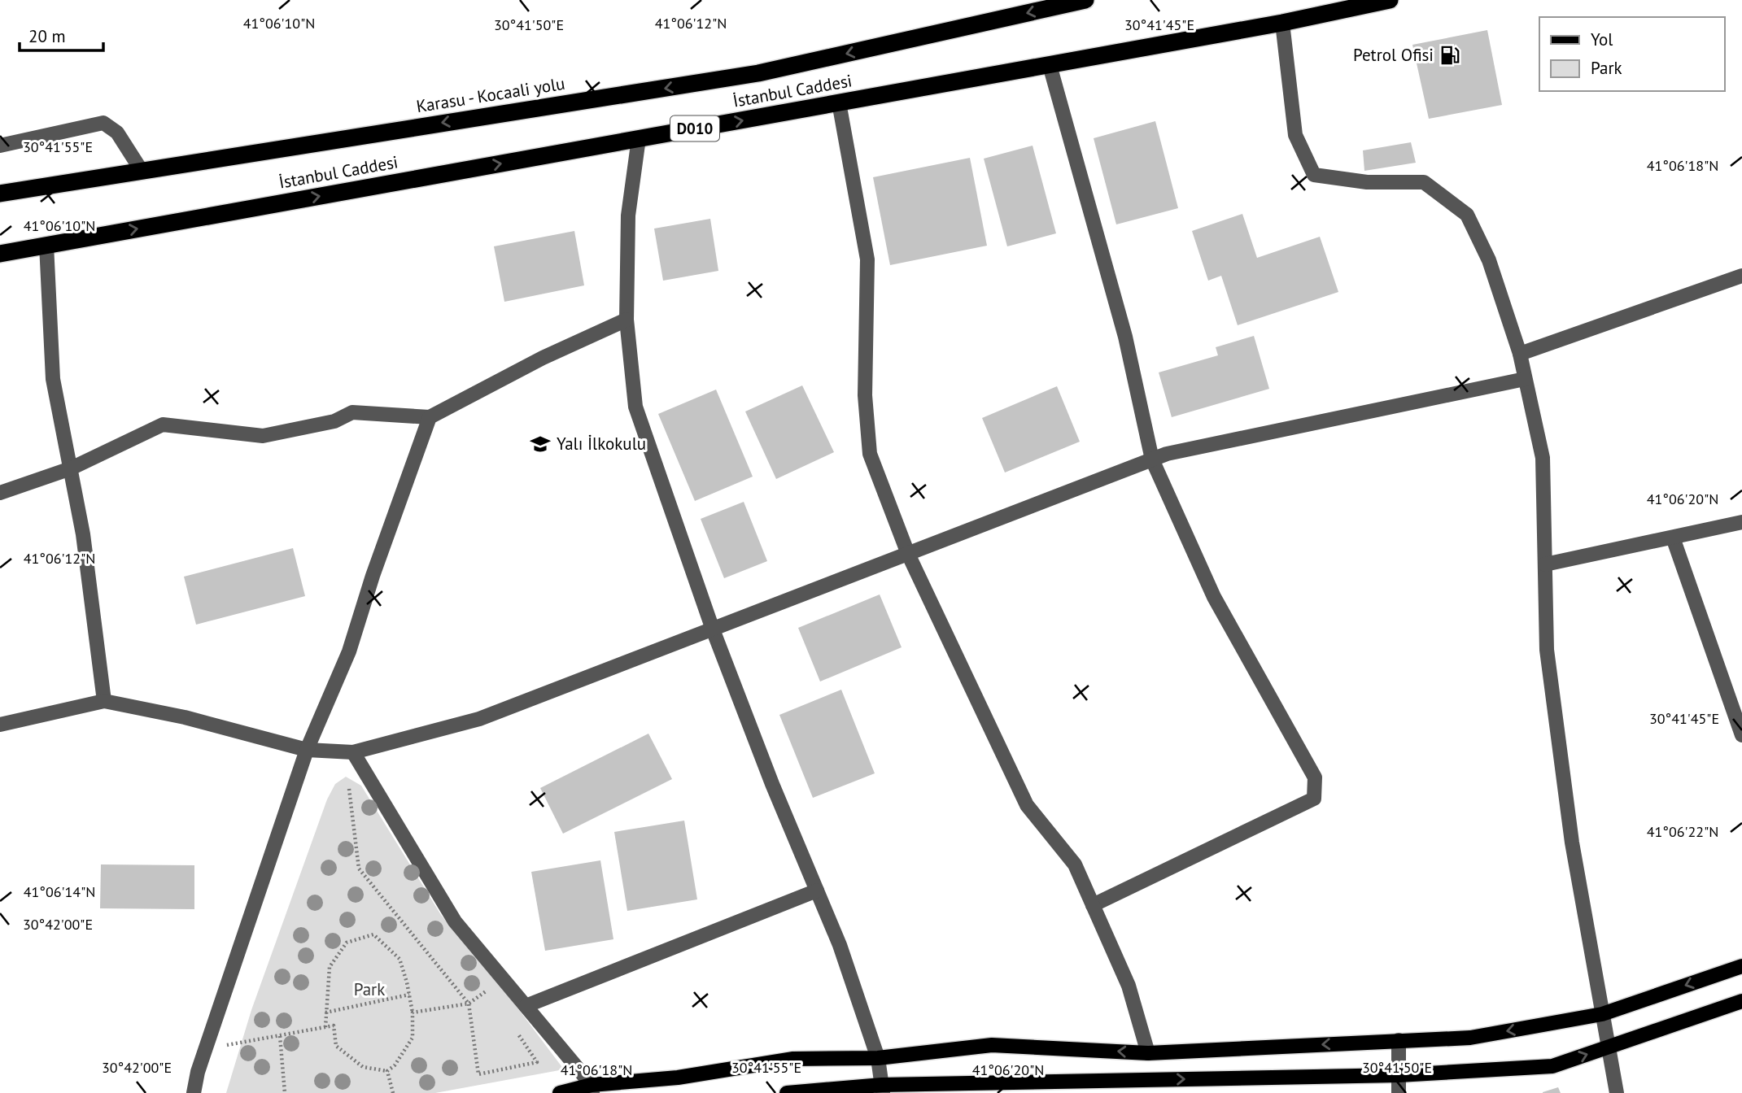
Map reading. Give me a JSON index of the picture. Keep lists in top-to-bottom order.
{
  "streets": {
    "highway": ["İstanbul Caddesi", "Karasu - Kocaali yolu", "D010"]
  },
  "one_way": ["İstanbul Caddesi", "Karasu - Kocaali yolu"],
  "parks": ["Park"],
  "places": {
    "fuel station": ["Petrol Ofisi"],
    "school or university": ["Yalı İlkokulu"]
  },
  "legend": ["Yol", "Park"],
  "scale_bar": "20 m",
  "coordinates": [
    "41°06'10\"N",
    "41°06'12\"N",
    "30°41'50\"E",
    "30°41'45\"E",
    "30°41'55\"E",
    "41°06'18\"N",
    "41°06'20\"N",
    "41°06'22\"N",
    "41°06'14\"N",
    "30°42'00\"E"
  ]
}
